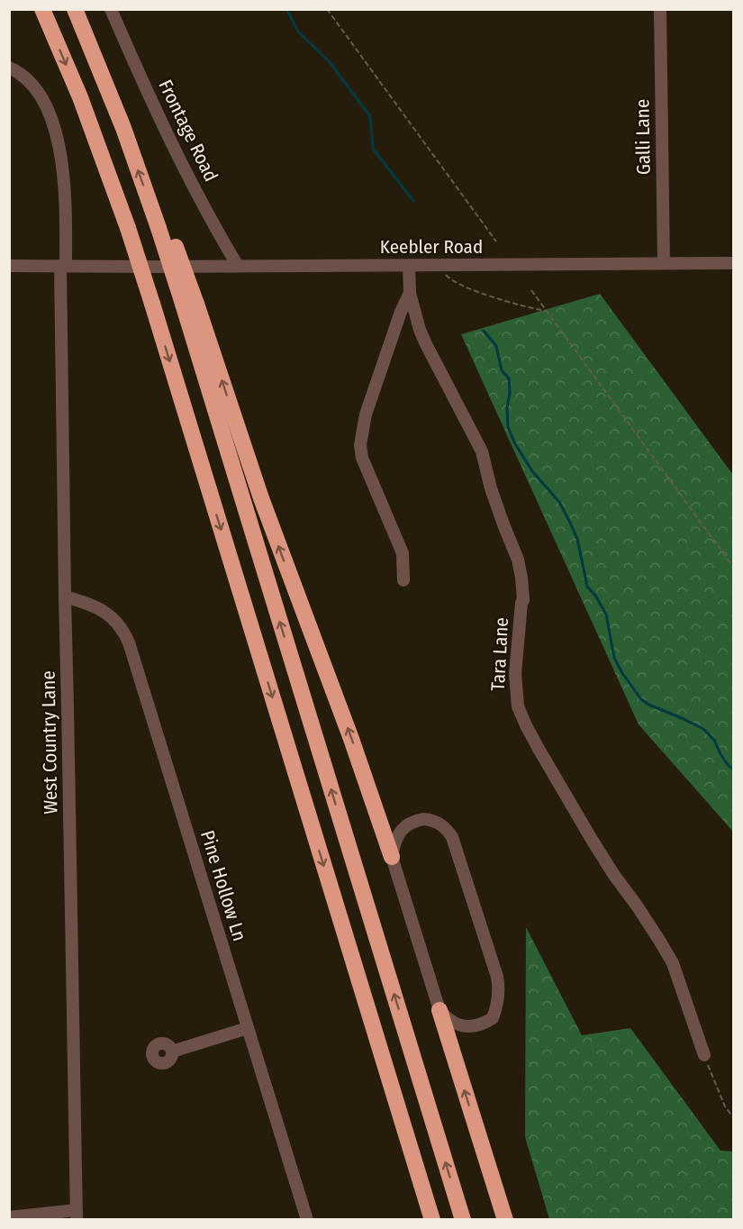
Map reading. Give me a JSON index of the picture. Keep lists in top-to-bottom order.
{
  "streets": {
    "street": [
      "Frontage Road",
      "Galli Lane",
      "Keebler Road",
      "Tara Lane",
      "West Country Lane",
      "Pine Hollow Ln"
    ]
  },
  "crossings": [
    ["Frontage Road", "Keebler Road"],
    ["Galli Lane", "Keebler Road"],
    ["Keebler Road", "Tara Lane"],
    ["Keebler Road", "West Country Lane"],
    ["West Country Lane", "Pine Hollow Ln"]
  ]
}
